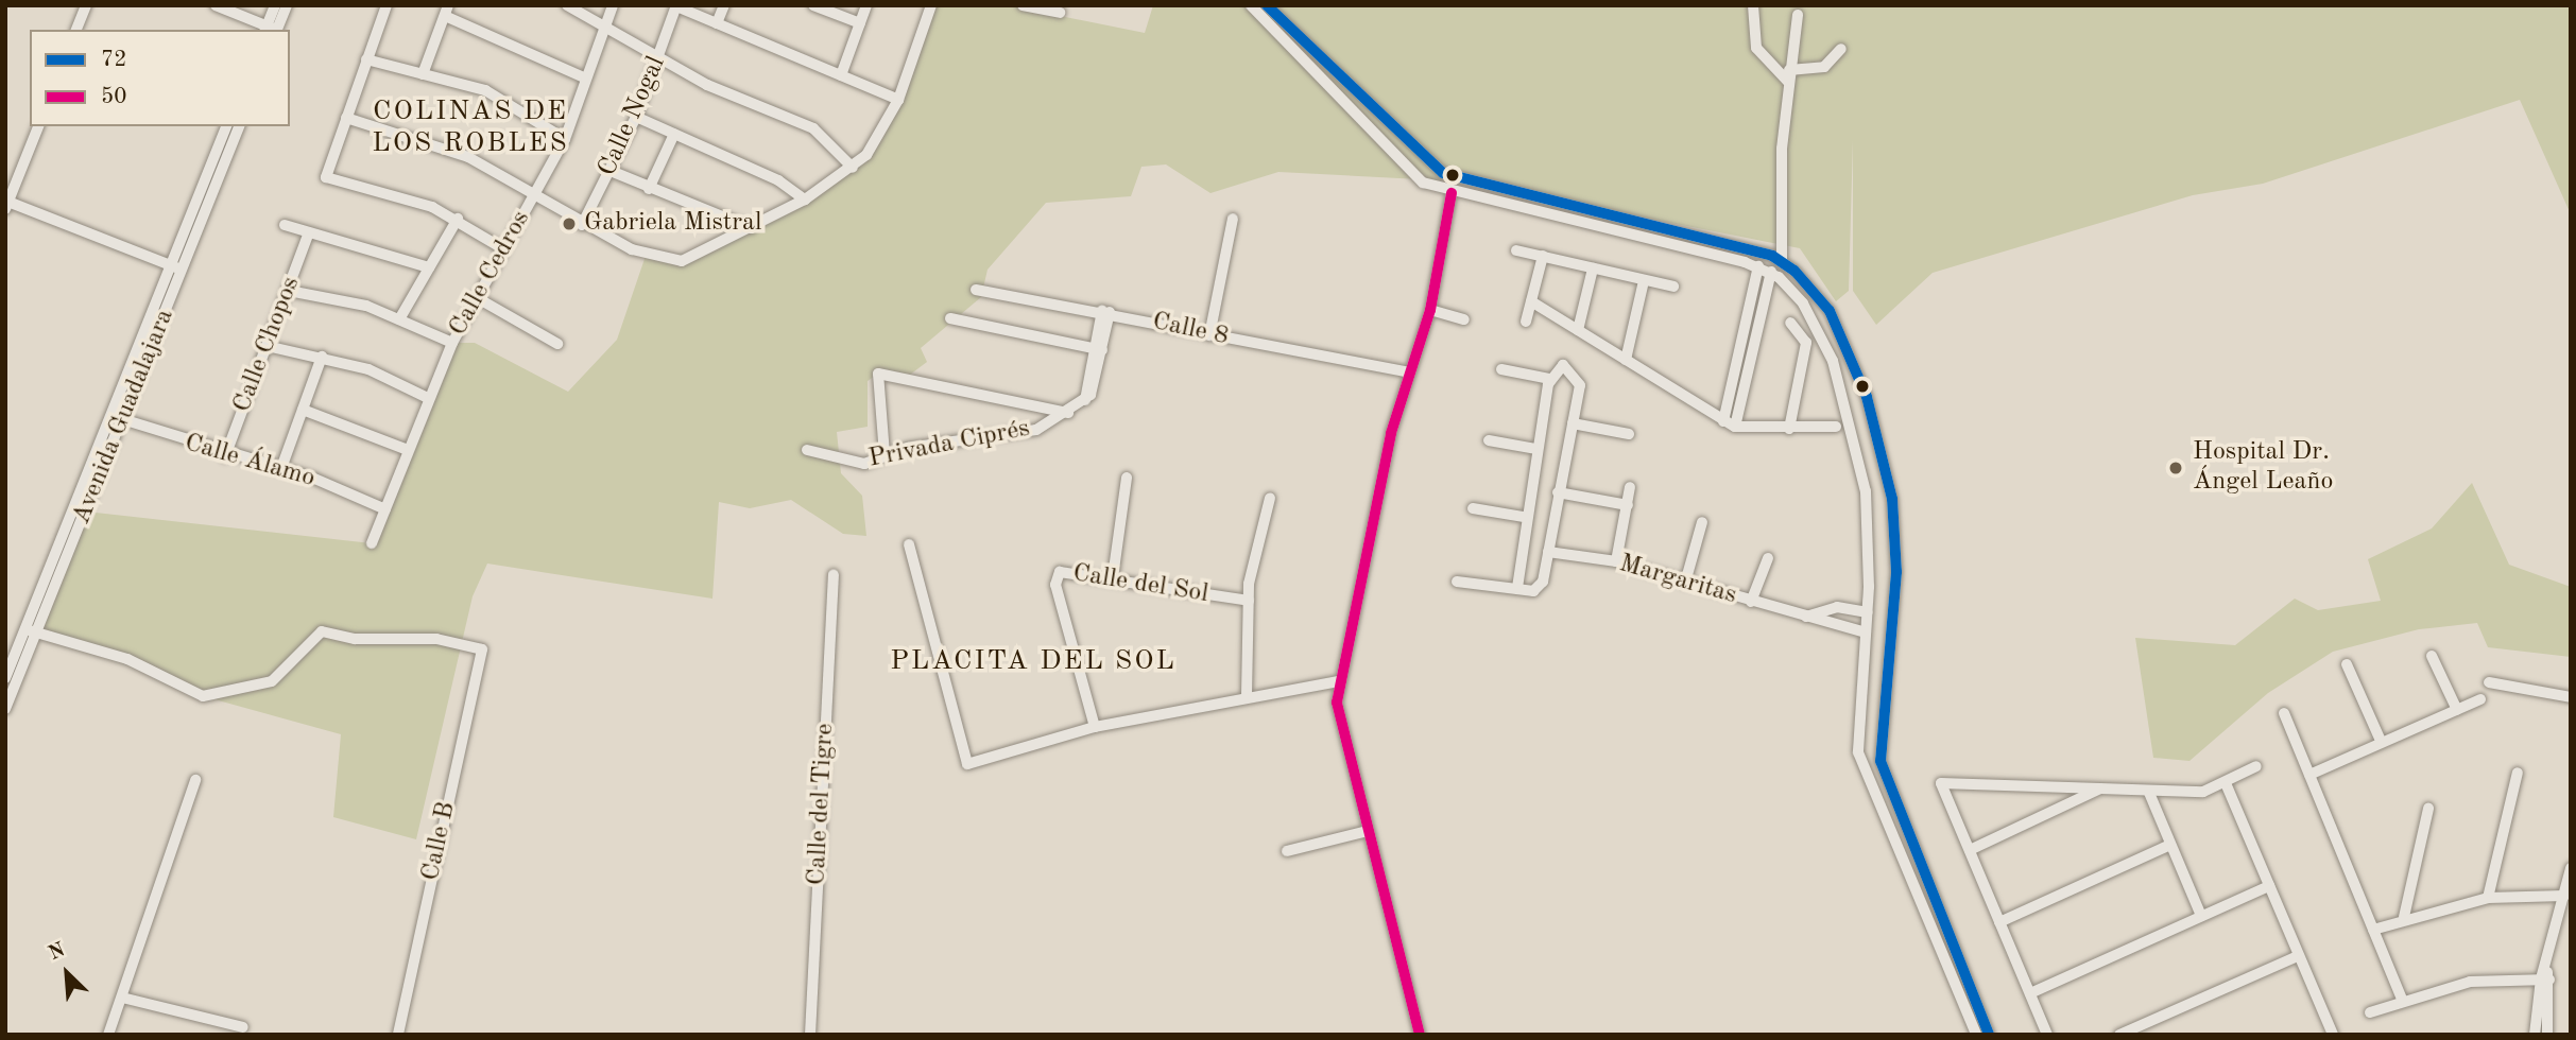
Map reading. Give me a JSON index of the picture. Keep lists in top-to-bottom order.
{
  "streets": {
    "street": [
      "Calle Nogal",
      "Calle Cedros",
      "Calle 8",
      "Calle Chopos",
      "Avenida Guadalajara",
      "Privada Ciprés",
      "Calle Álamo",
      "Margaritas",
      "Calle del Sol",
      "Calle del Tigre",
      "Calle B"
    ]
  },
  "crossings": [
    ["Calle Cedros", "Calle Álamo"],
    ["Calle 8", "Privada Ciprés"],
    ["Calle Chopos", "Calle Álamo"],
    ["Avenida Guadalajara", "Calle Álamo"],
    ["Avenida Guadalajara", "Calle B"]
  ],
  "districts": ["COLINAS DE LOS ROBLES", "PLACITA DEL SOL"],
  "places": ["Gabriela Mistral", "Hospital Dr. Ángel Leaño"],
  "lines": ["transit line 72", "transit line 50"],
  "legend": ["72", "50"],
  "north": "top left"
}
